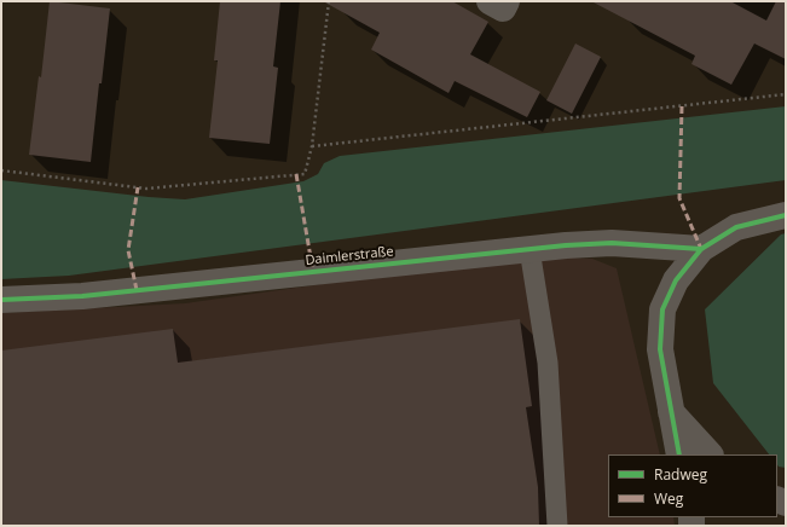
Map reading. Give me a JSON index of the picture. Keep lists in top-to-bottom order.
{
  "streets": {
    "street": ["Daimlerstraße"]
  },
  "legend": ["Radweg", "Weg"]
}
